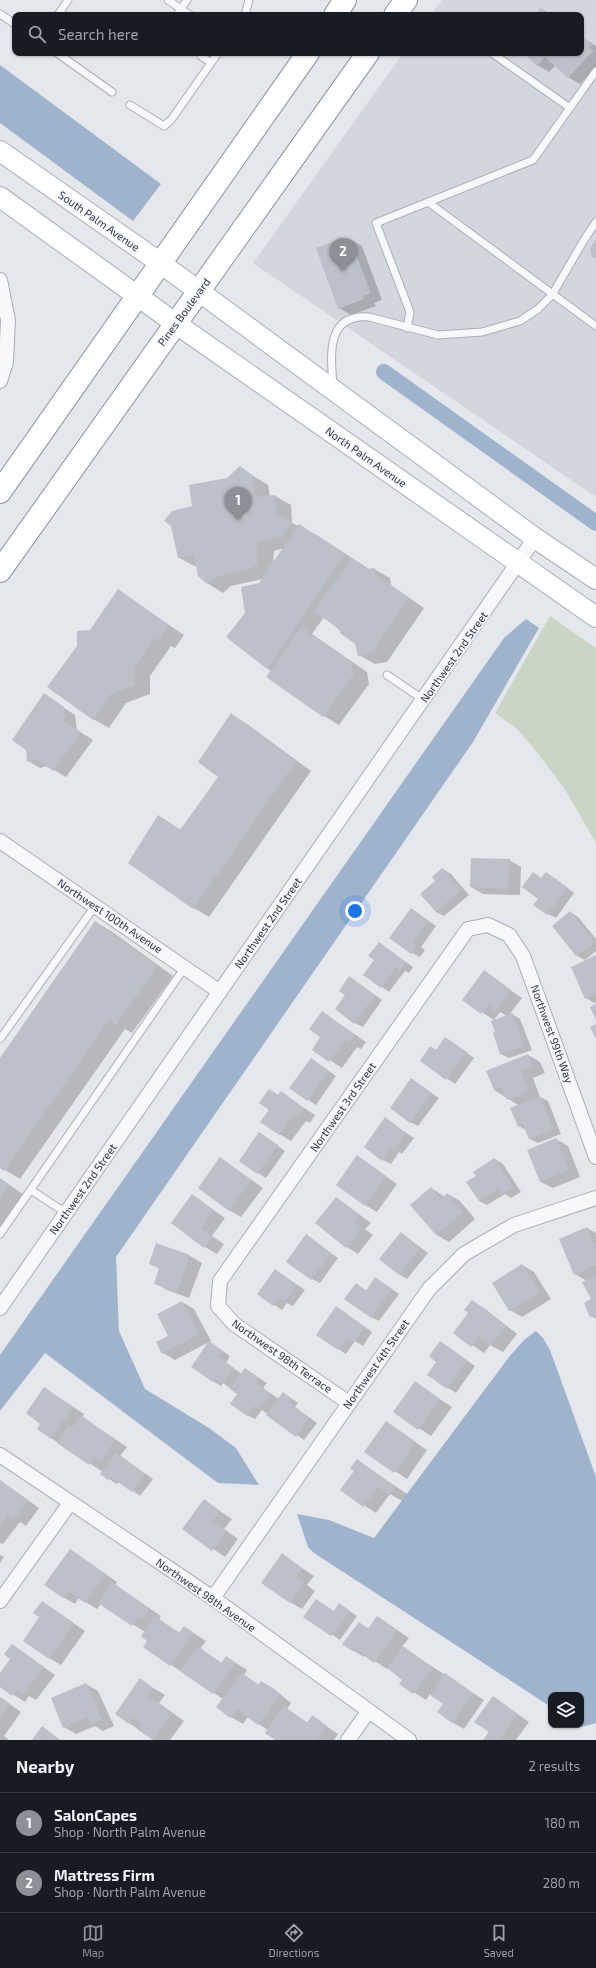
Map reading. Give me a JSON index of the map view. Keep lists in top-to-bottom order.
{
  "streets": {
    "highway": ["Pines Boulevard"],
    "main road": ["South Palm Avenue", "North Palm Avenue"],
    "street": [
      "Northwest 2nd Street",
      "Northwest 100th Avenue",
      "Northwest 99th Way",
      "Northwest 3rd Street",
      "Northwest 98th Terrace",
      "Northwest 4th Street",
      "Northwest 98th Avenue"
    ]
  },
  "crossings": [
    ["South Palm Avenue", "Pines Boulevard"],
    ["Pines Boulevard", "North Palm Avenue"],
    ["North Palm Avenue", "Northwest 2nd Street"],
    ["Northwest 2nd Street", "Northwest 100th Avenue"],
    ["Northwest 99th Way", "Northwest 3rd Street"],
    ["Northwest 3rd Street", "Northwest 98th Terrace"],
    ["Northwest 98th Terrace", "Northwest 4th Street"],
    ["Northwest 4th Street", "Northwest 98th Avenue"]
  ],
  "page": {
    "search": "Search here",
    "pins": ["2", "1"],
    "heading": ["Nearby", "2 results"],
    "list": [
      {
        "mark": "1",
        "name": "SalonCapes",
        "note": "Shop · North Palm Avenue",
        "value": "180 m"
      },
      {
        "mark": "2",
        "name": "Mattress Firm",
        "note": "Shop · North Palm Avenue",
        "value": "280 m"
      }
    ],
    "nav": ["Map", "Directions", "Saved"]
  }
}
